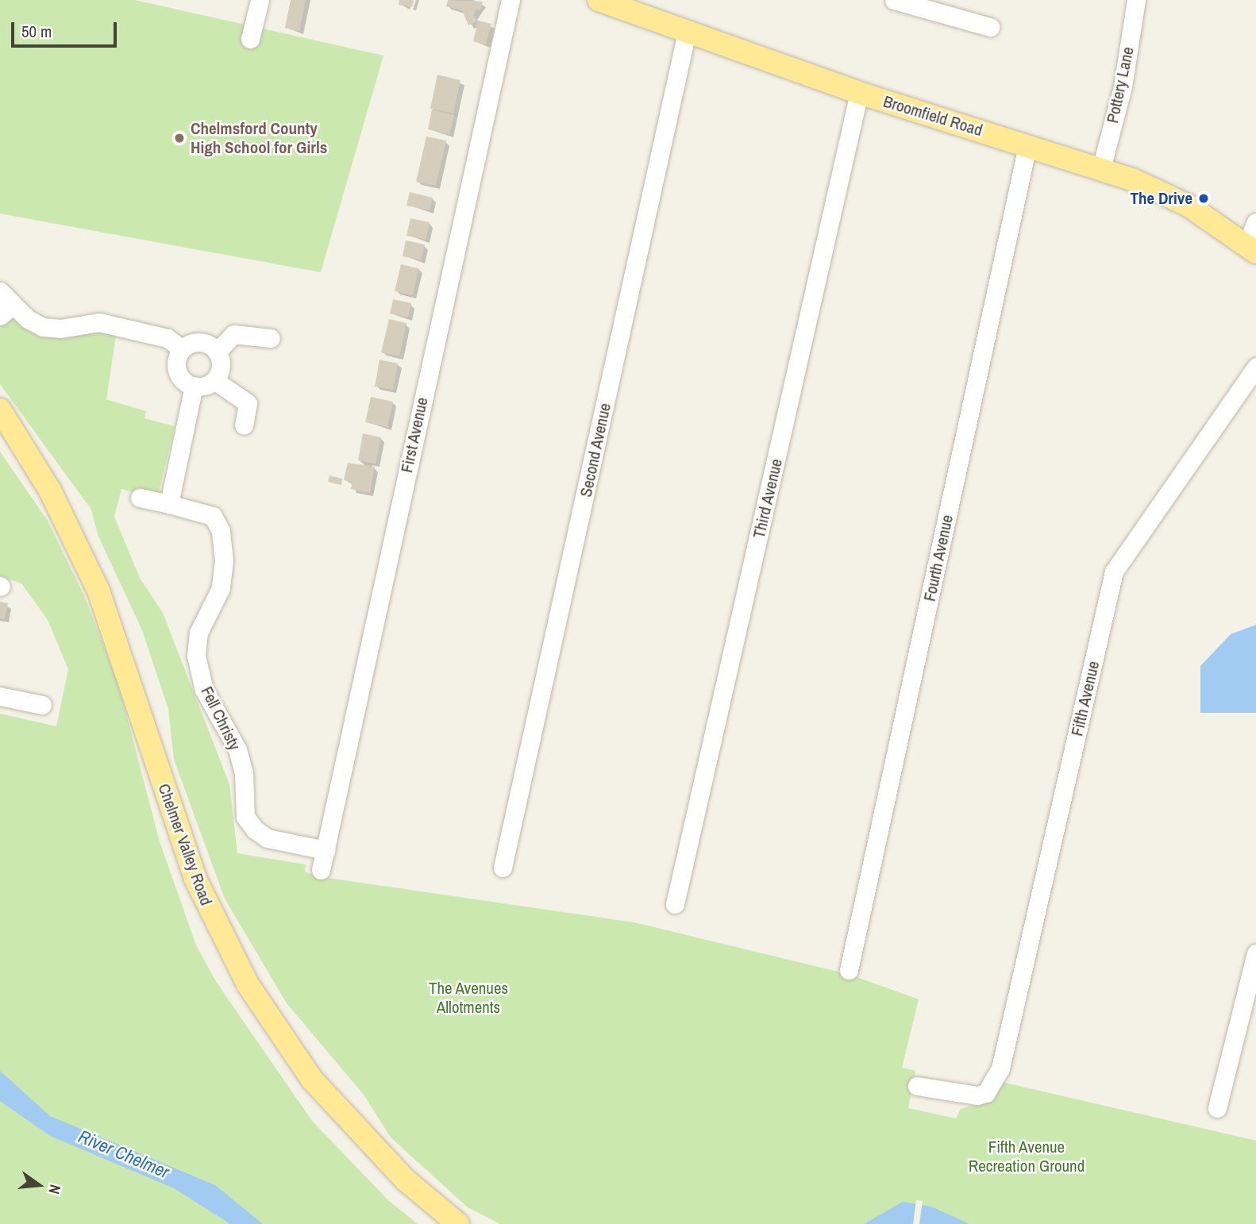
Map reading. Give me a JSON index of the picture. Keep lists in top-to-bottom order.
{
  "streets": {
    "main road": ["Broomfield Road", "Chelmer Valley Road"],
    "street": [
      "Pottery Lane",
      "First Avenue",
      "Second Avenue",
      "Third Avenue",
      "Fourth Avenue",
      "Fifth Avenue",
      "Fell Christy"
    ]
  },
  "crossings": [
    ["Pottery Lane", "Broomfield Road"],
    ["Broomfield Road", "Second Avenue"],
    ["Broomfield Road", "Third Avenue"],
    ["Broomfield Road", "Fourth Avenue"],
    ["First Avenue", "Fell Christy"]
  ],
  "water": ["River Chelmer"],
  "parks": ["The Avenues Allotments", "Fifth Avenue Recreation Ground"],
  "places": ["Chelmsford County High School for Girls", "The Drive"],
  "scale_bar": "50 m",
  "north": "right"
}
